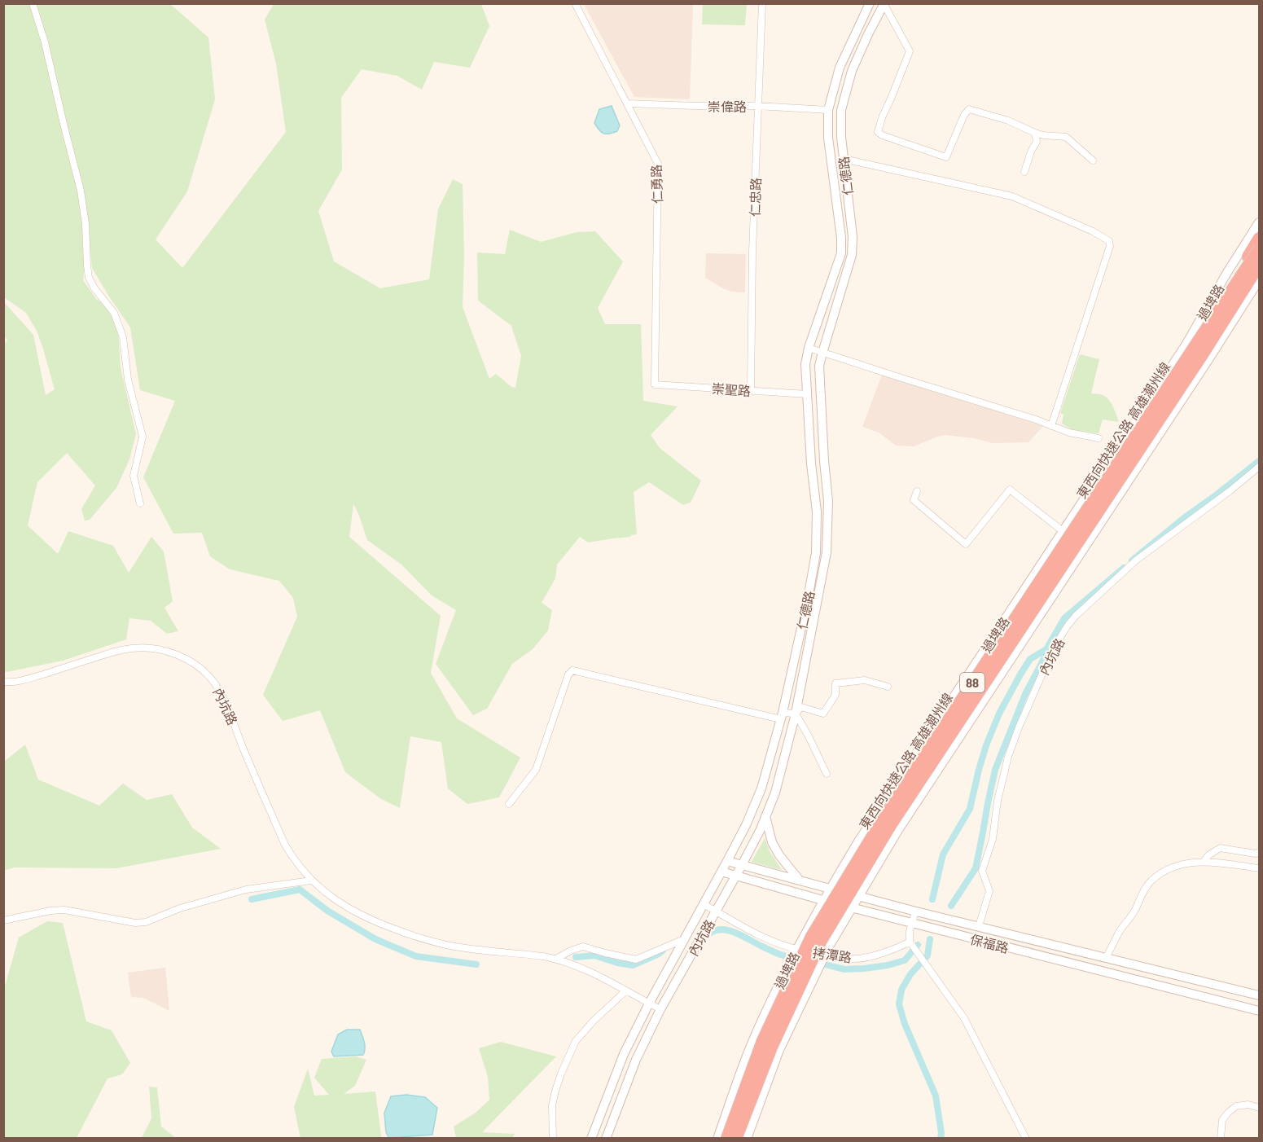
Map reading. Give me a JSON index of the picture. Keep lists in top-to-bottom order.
{
  "streets": {
    "highway": ["東西向快速公路 高雄潮州線", "88"],
    "street": [
      "崇偉路",
      "仁德路",
      "仁勇路",
      "仁忠路",
      "過埤路",
      "崇聖路",
      "內坑路",
      "保福路",
      "拷潭路"
    ]
  },
  "crossings": [
    ["崇偉路", "仁德路"],
    ["崇偉路", "仁勇路"],
    ["崇偉路", "仁忠路"],
    ["仁德路", "崇聖路"],
    ["仁德路", "內坑路"],
    ["仁德路", "保福路"],
    ["仁勇路", "崇聖路"],
    ["仁忠路", "崇聖路"],
    ["過埤路", "保福路"],
    ["過埤路", "拷潭路"],
    ["內坑路", "保福路"],
    ["內坑路", "拷潭路"]
  ]
}
